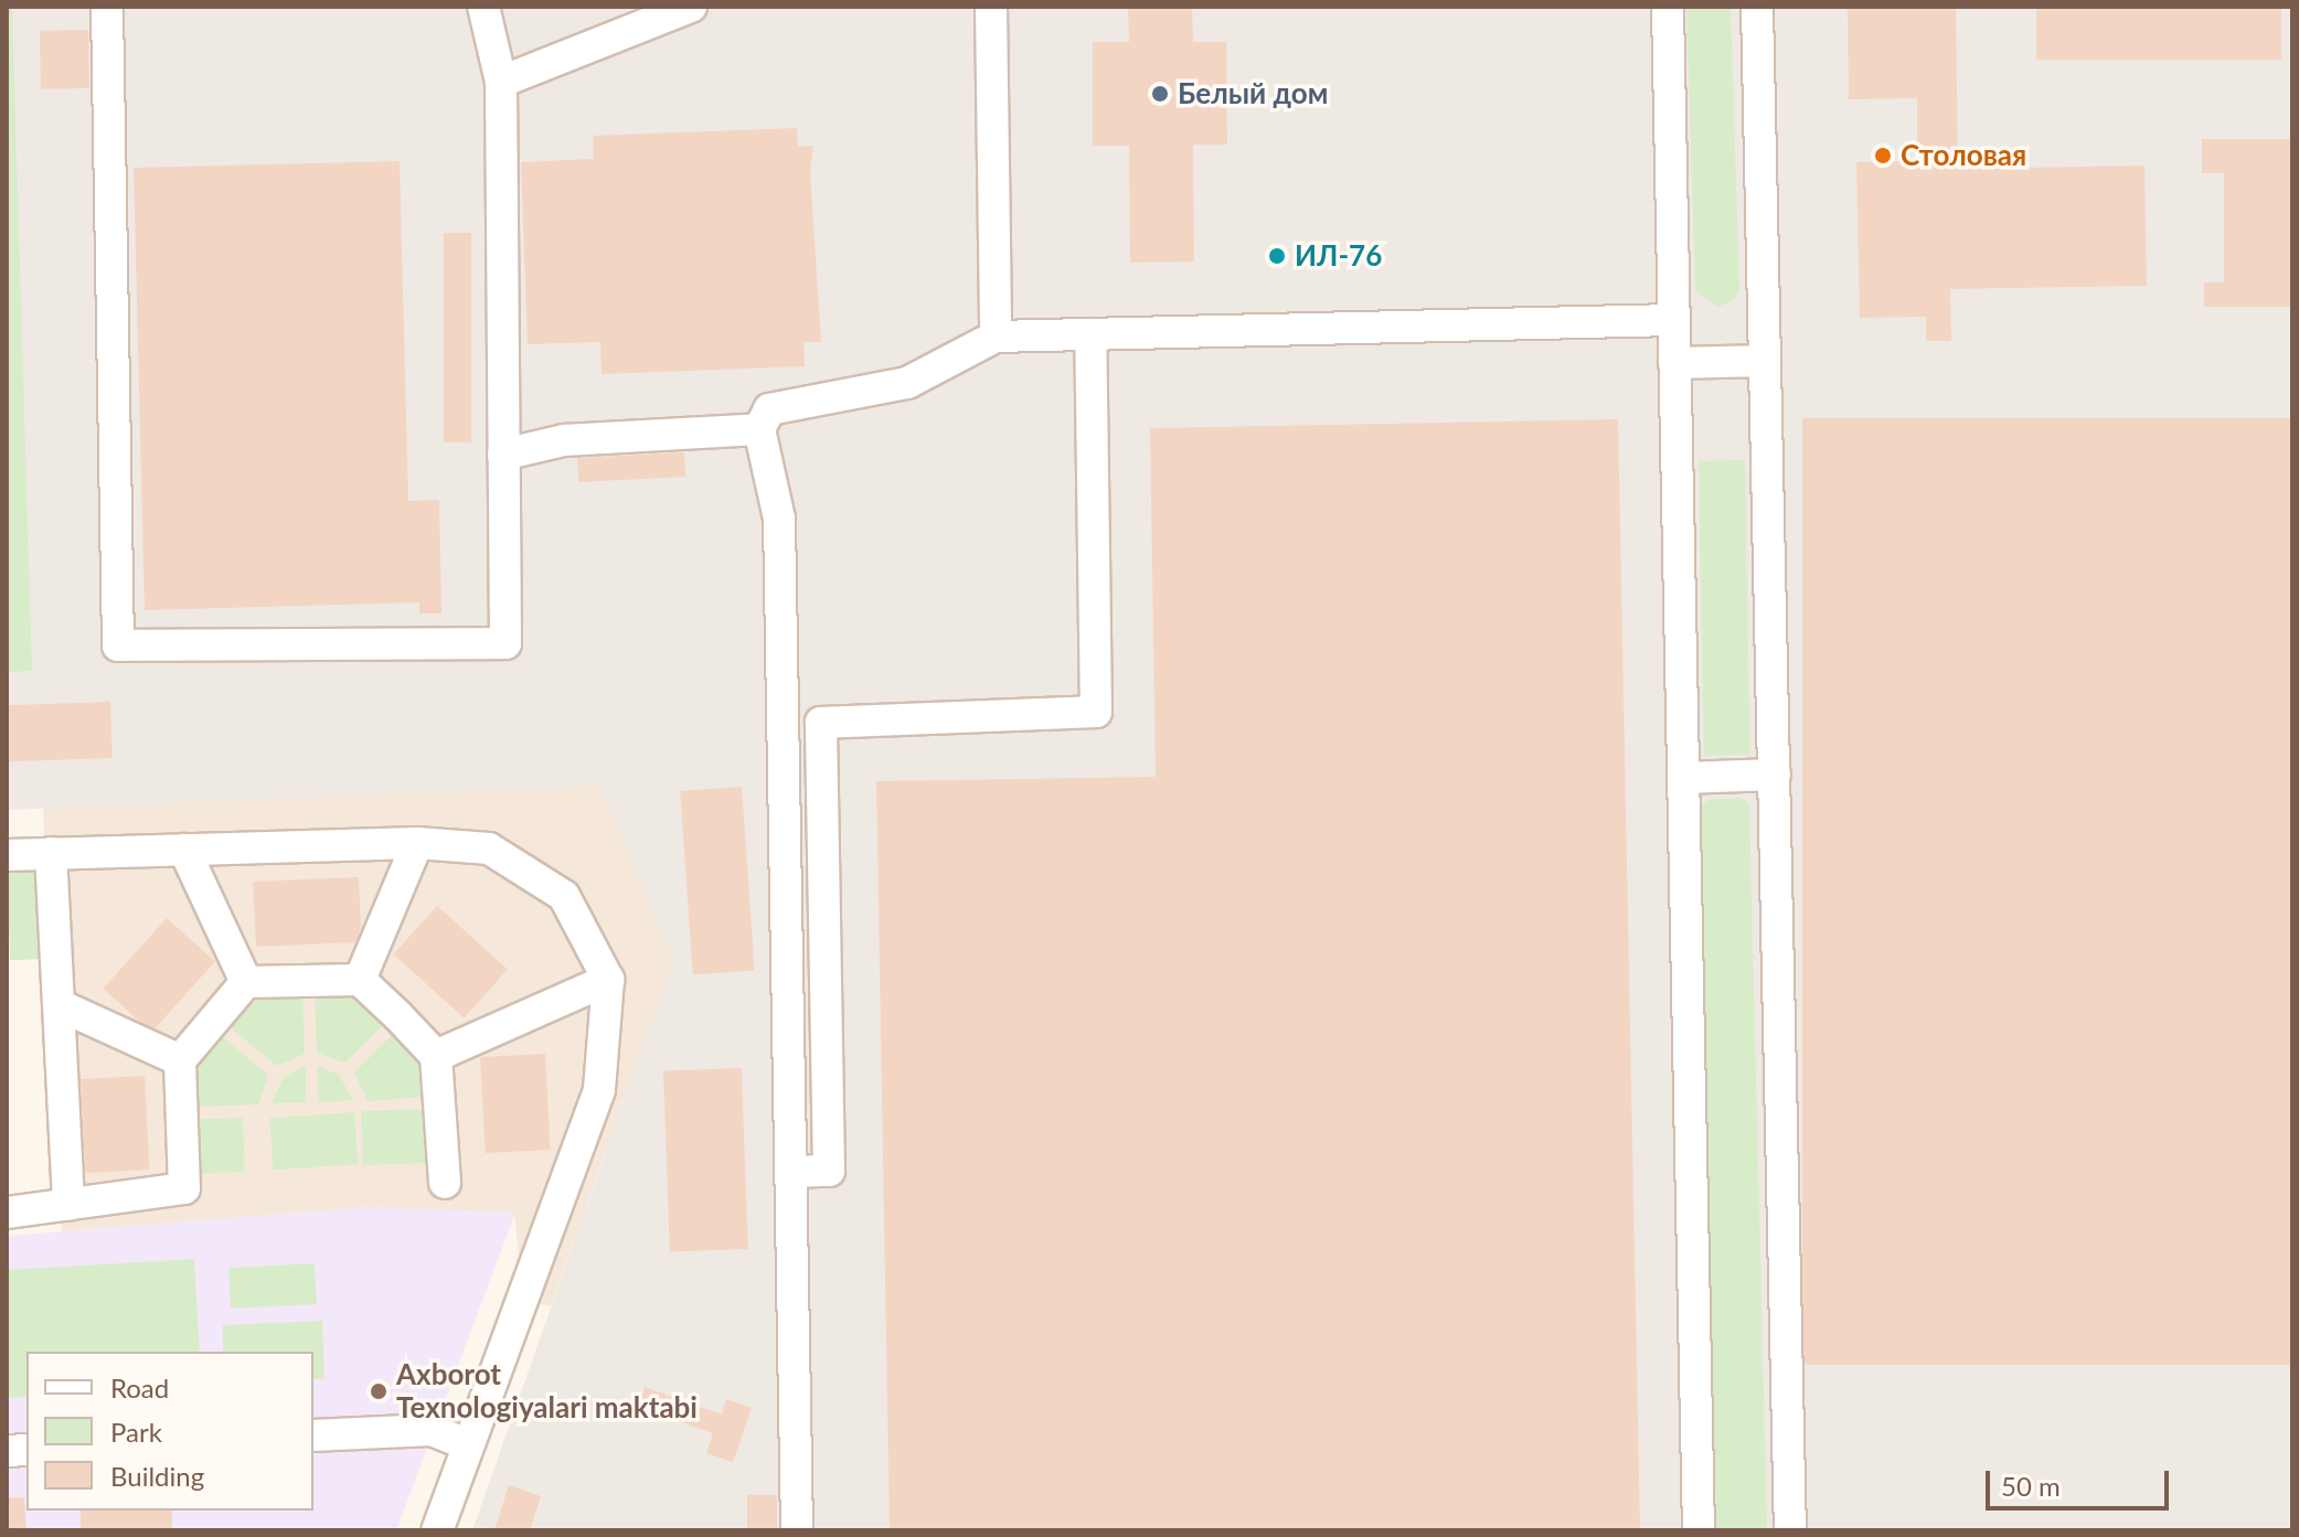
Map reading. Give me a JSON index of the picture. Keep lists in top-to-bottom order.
{
  "places": [
    "Белый дом",
    "Столовая",
    "ИЛ-76",
    "Axborot Texnologiyalari maktabi"
  ],
  "legend": ["Road", "Park", "Building"],
  "scale_bar": "50 m"
}
